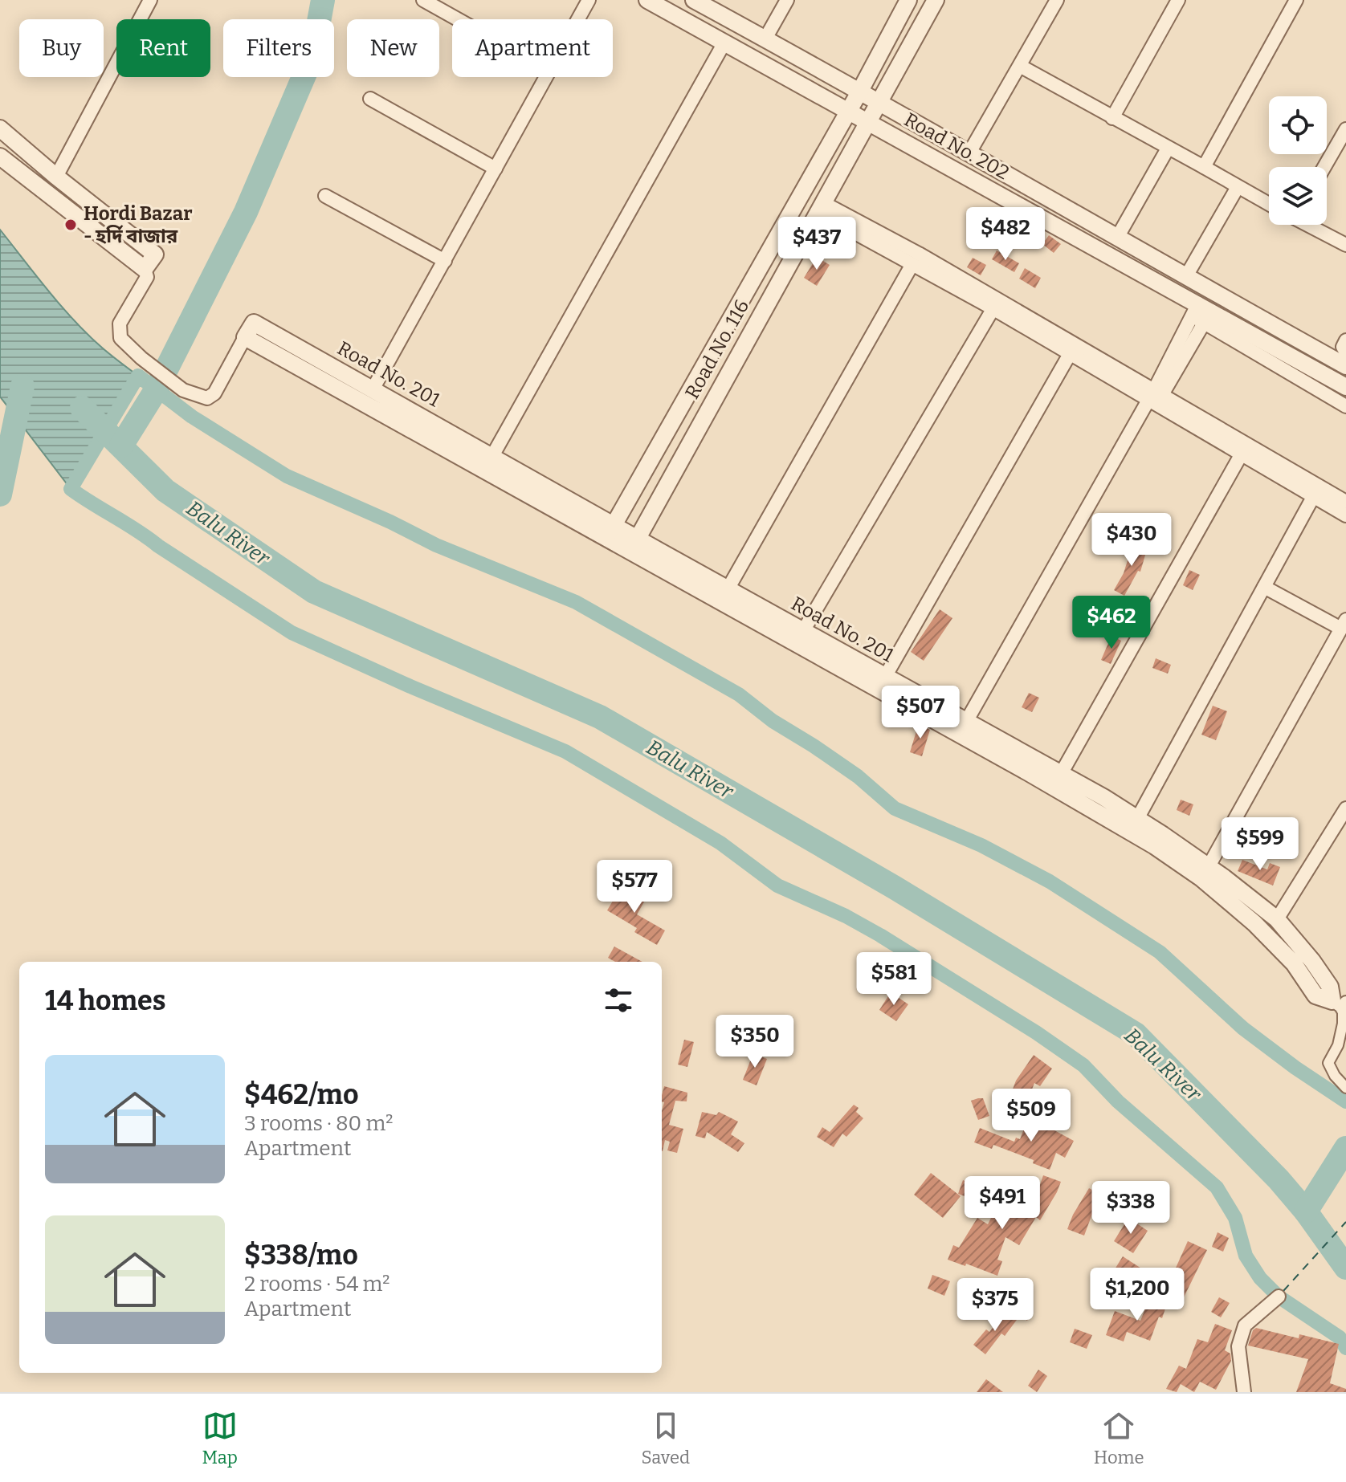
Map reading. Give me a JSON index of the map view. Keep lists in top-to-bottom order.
{
  "streets": {
    "street": ["Road No. 202", "Road No. 116", "Road No. 201"]
  },
  "crossings": [
    ["Road No. 202", "Road No. 116"],
    ["Road No. 116", "Road No. 201"]
  ],
  "water": ["Balu River"],
  "places": ["Hordi Bazar - হর্দি বাজার"],
  "page": {
    "chip": [
      "Buy",
      "Rent",
      "Filters",
      "New",
      "Apartment"
    ],
    "price": [
      "$482",
      "$437",
      "$430",
      "$462",
      "$507",
      "$599",
      "$577",
      "$581",
      "$350",
      "$509",
      "$491",
      "$338",
      "$1,200",
      "$375"
    ],
    "heading": "14 homes",
    "list": [
      {
        "name": "$462/mo",
        "note": "3 rooms · 80 m² · Apartment"
      },
      {
        "name": "$338/mo",
        "note": "2 rooms · 54 m² · Apartment"
      }
    ],
    "tabs": ["Map", "Saved", "Home"]
  }
}
